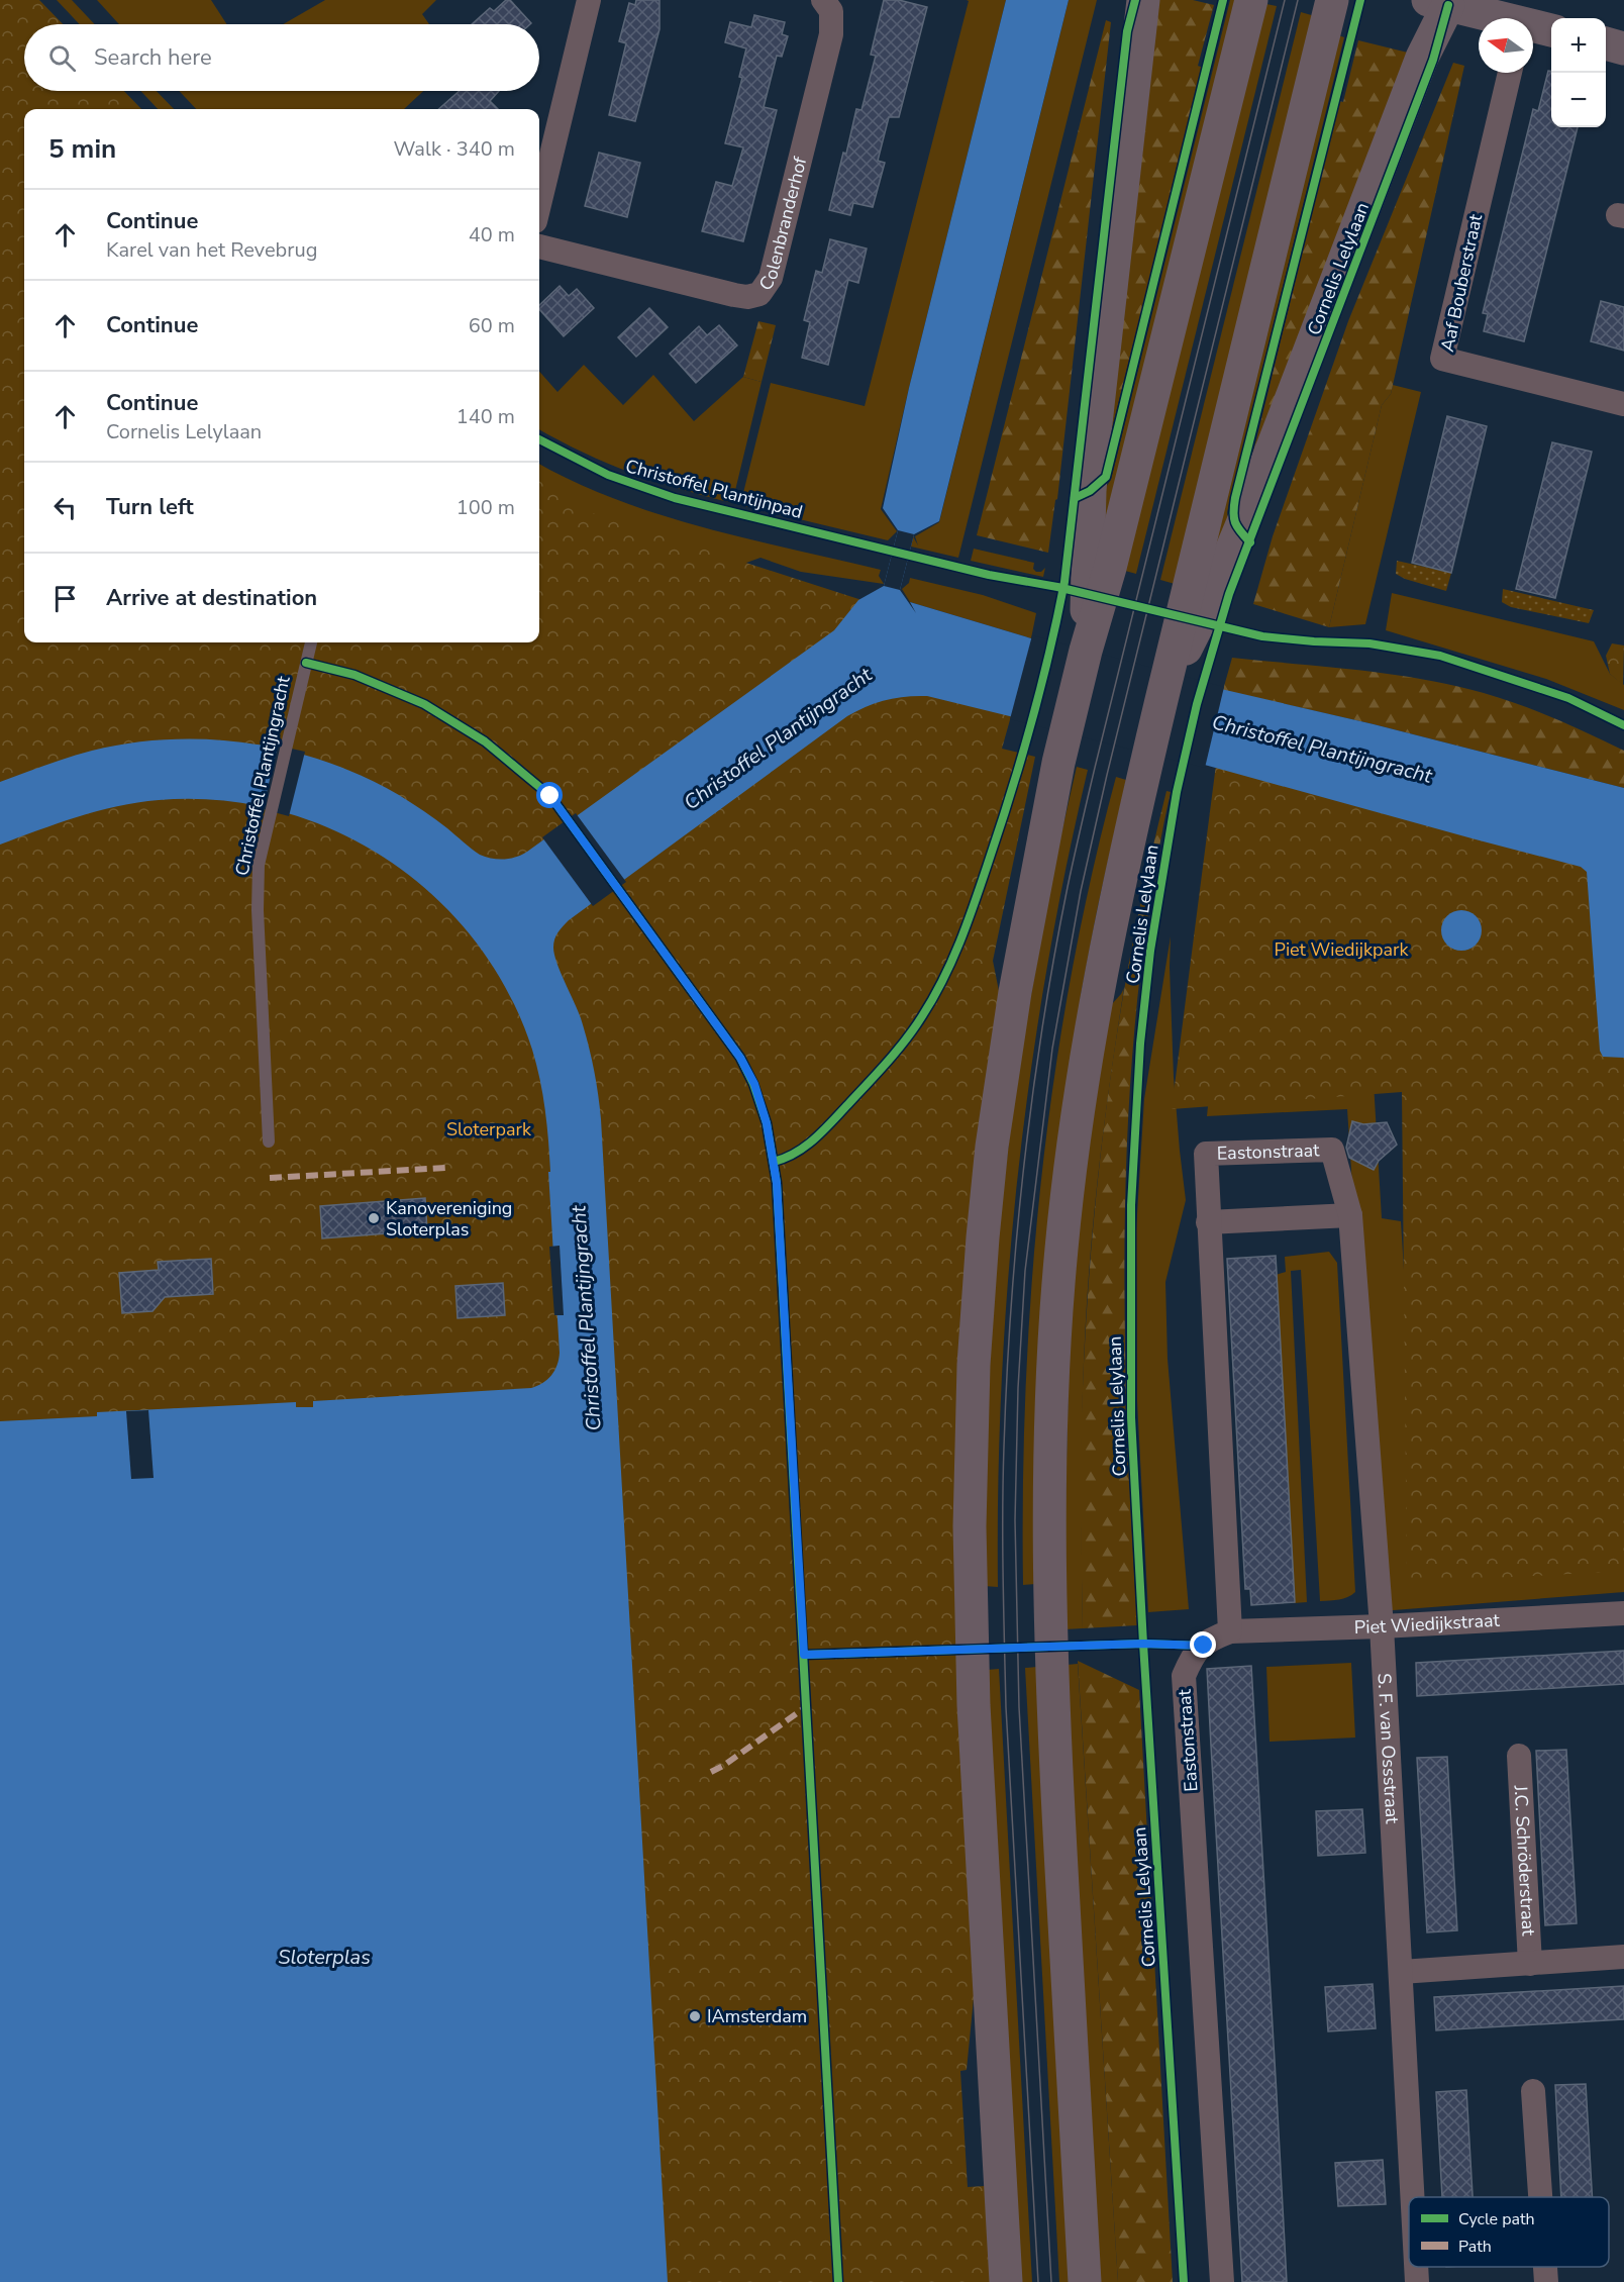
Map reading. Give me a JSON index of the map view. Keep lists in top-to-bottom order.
{
  "streets": {
    "main road": ["Cornelis Lelylaan"],
    "street": [
      "Colenbranderhof",
      "Aaf Bouberstraat",
      "Eastonstraat",
      "Piet Wiedijkstraat",
      "S. F. van Ossstraat",
      "J.C. Schröderstraat"
    ],
    "lane": ["Christoffel Plantijngracht"],
    "cycle path": ["Christoffel Plantijnpad"]
  },
  "crossings": [
    ["Eastonstraat", "Piet Wiedijkstraat"],
    ["Eastonstraat", "S. F. van Ossstraat"],
    ["Piet Wiedijkstraat", "S. F. van Ossstraat"]
  ],
  "water": ["Christoffel Plantijngracht", "Sloterplas"],
  "parks": ["Piet Wiedijkpark", "Sloterpark"],
  "places": ["Kanovereniging Sloterplas", "IAmsterdam"],
  "legend": ["Cycle path", "Path"],
  "north": "left",
  "page": {
    "map_buttons": ["+", "−"],
    "search": "Search here",
    "heading": ["5 min", "Walk · 340 m"],
    "list": [
      ["Continue", "Karel van het Revebrug", "40 m"],
      ["Continue", "60 m"],
      ["Continue", "Cornelis Lelylaan", "140 m"],
      ["Turn left", "100 m"],
      "Arrive at destination"
    ]
  }
}
